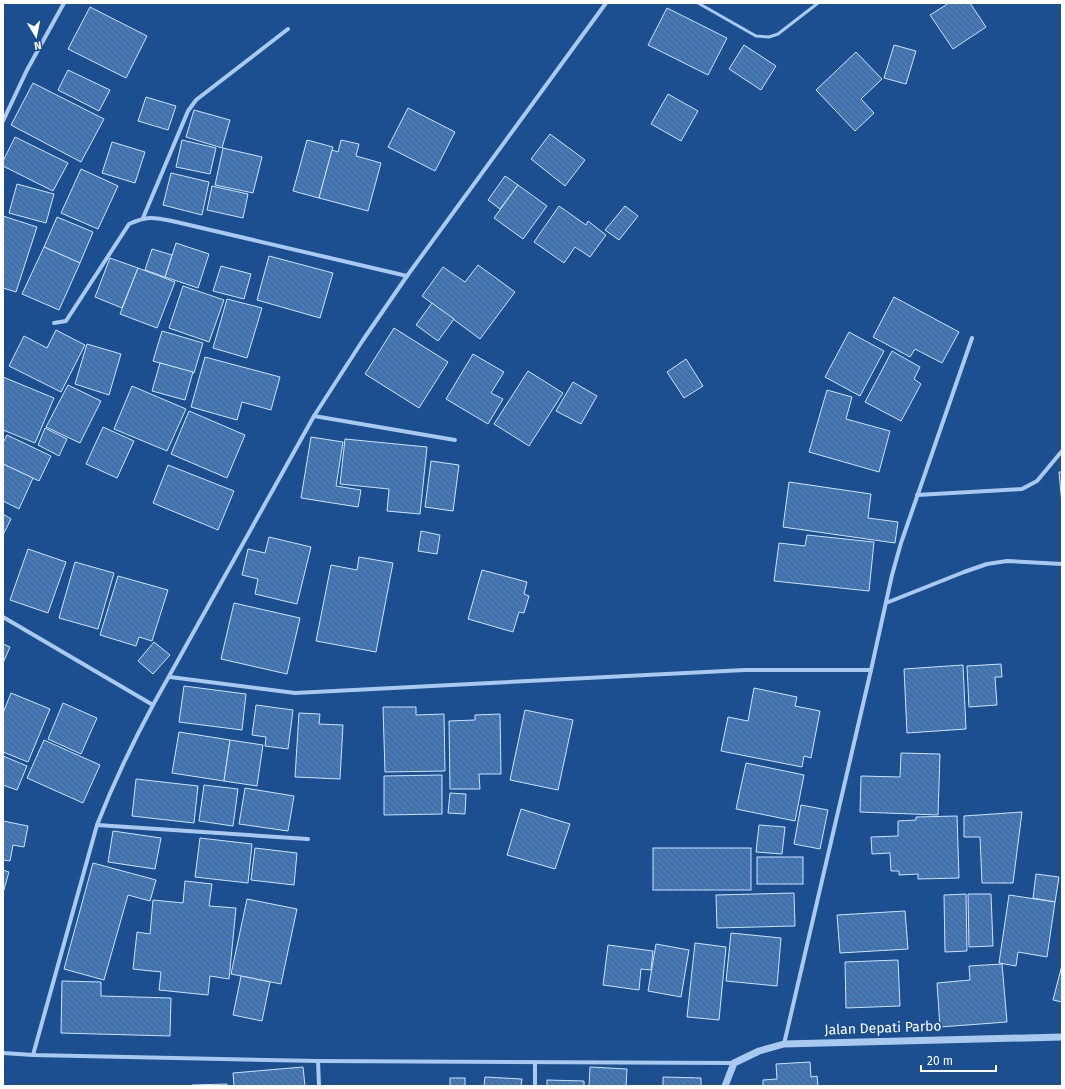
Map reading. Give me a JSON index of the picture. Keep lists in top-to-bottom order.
{
  "streets": {
    "street": ["Jalan Depati Parbo"]
  },
  "scale_bar": "20 m",
  "north": "bottom"
}
